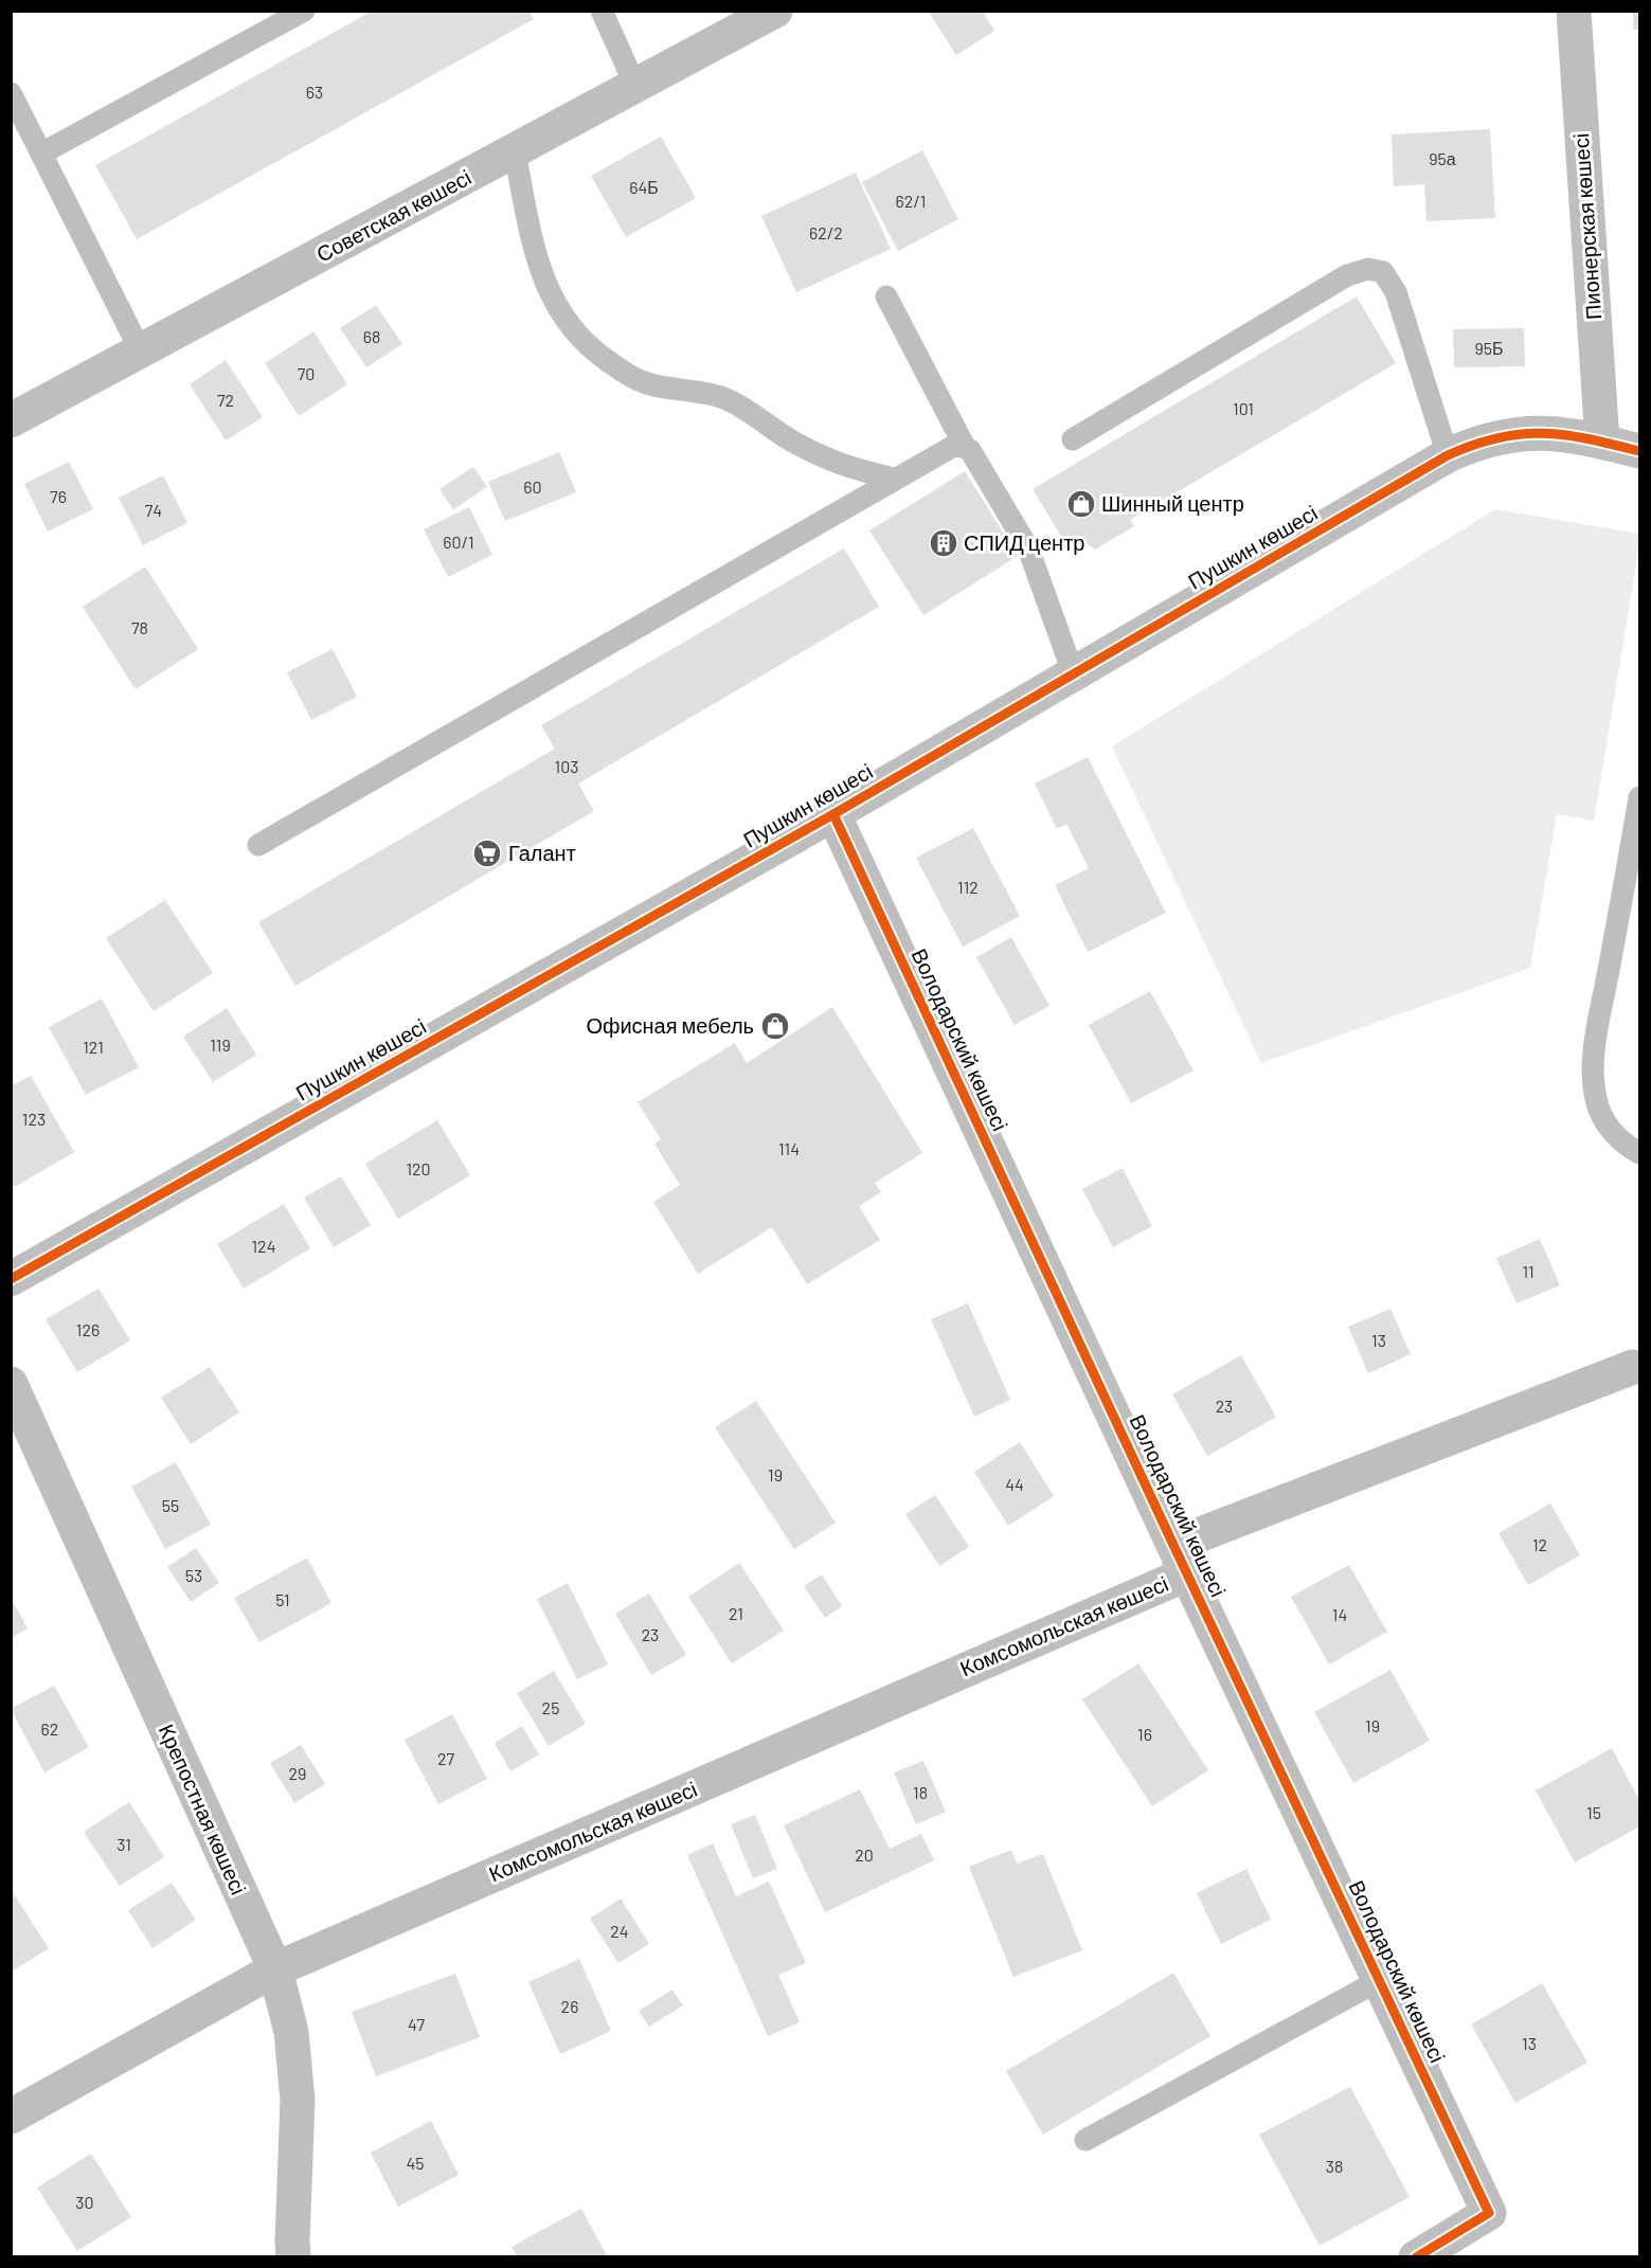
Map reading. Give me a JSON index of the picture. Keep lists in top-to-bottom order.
{
  "streets": {
    "street": [
      "Советская көшесі",
      "Пионерская көшесі",
      "Пушкин көшесі",
      "Володарский көшесі",
      "Комсомольская көшесі",
      "Крепостная көшесі"
    ]
  },
  "crossings": [
    ["Пионерская көшесі", "Пушкин көшесі"],
    ["Пушкин көшесі", "Володарский көшесі"],
    ["Володарский көшесі", "Комсомольская көшесі"],
    ["Комсомольская көшесі", "Крепостная көшесі"]
  ],
  "places": {
    "shop": ["Шинный центр", "Офисная мебель"],
    "building": ["СПИД центр"],
    "supermarket": ["Галант"]
  },
  "house_numbers": [
    "63",
    "95а",
    "64Б",
    "62/1",
    "62/2",
    "68",
    "95Б",
    "70",
    "72",
    "101",
    "60",
    "76",
    "74",
    "60/1",
    "78",
    "103",
    "112",
    "119",
    "121",
    "123",
    "114",
    "120",
    "124",
    "11",
    "126",
    "13",
    "23",
    "19",
    "44",
    "55",
    "12",
    "53",
    "51",
    "21",
    "14",
    "23",
    "25",
    "19",
    "62",
    "16",
    "27",
    "29",
    "18",
    "15",
    "31",
    "20",
    "24",
    "26",
    "47",
    "13",
    "45",
    "38",
    "30"
  ]
}
